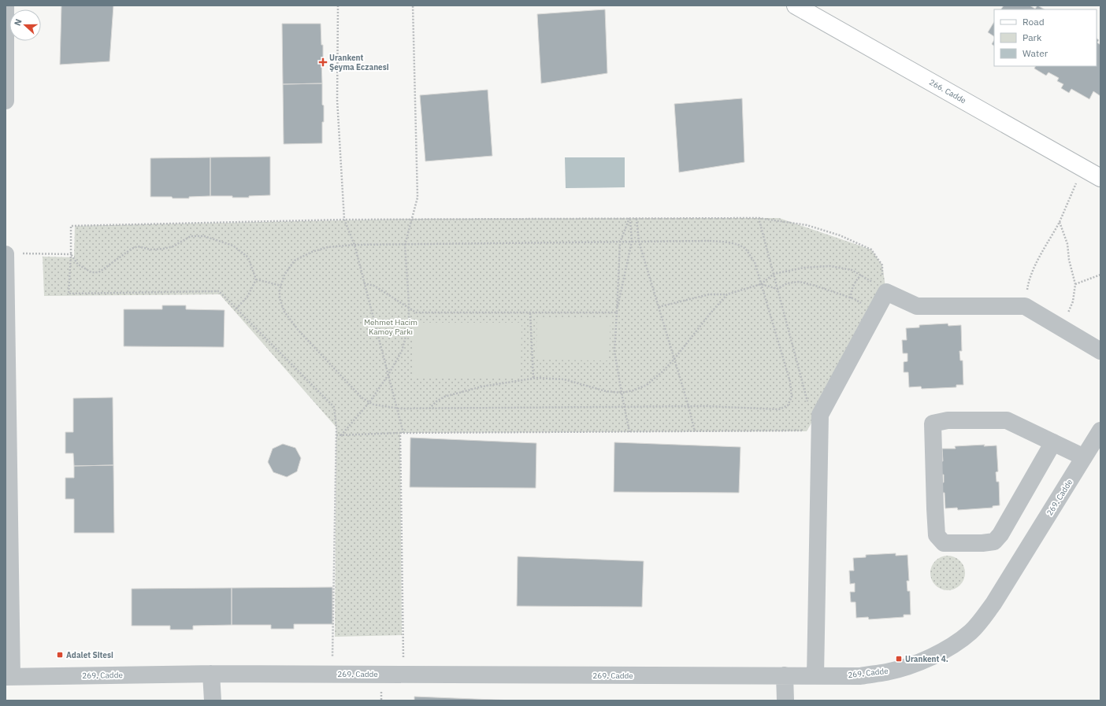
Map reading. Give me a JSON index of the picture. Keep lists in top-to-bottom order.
{
  "streets": {
    "main road": ["266. Cadde"],
    "street": ["269. Cadde"]
  },
  "parks": ["Mehmet Hacim Kamoy Parkı"],
  "places": {
    "health": ["Urankent Şeyma Eczanesi"],
    "transit": ["Adalet Sitesi", "Urankent 4."]
  },
  "legend": ["Road", "Park", "Water"],
  "north": "left"
}
